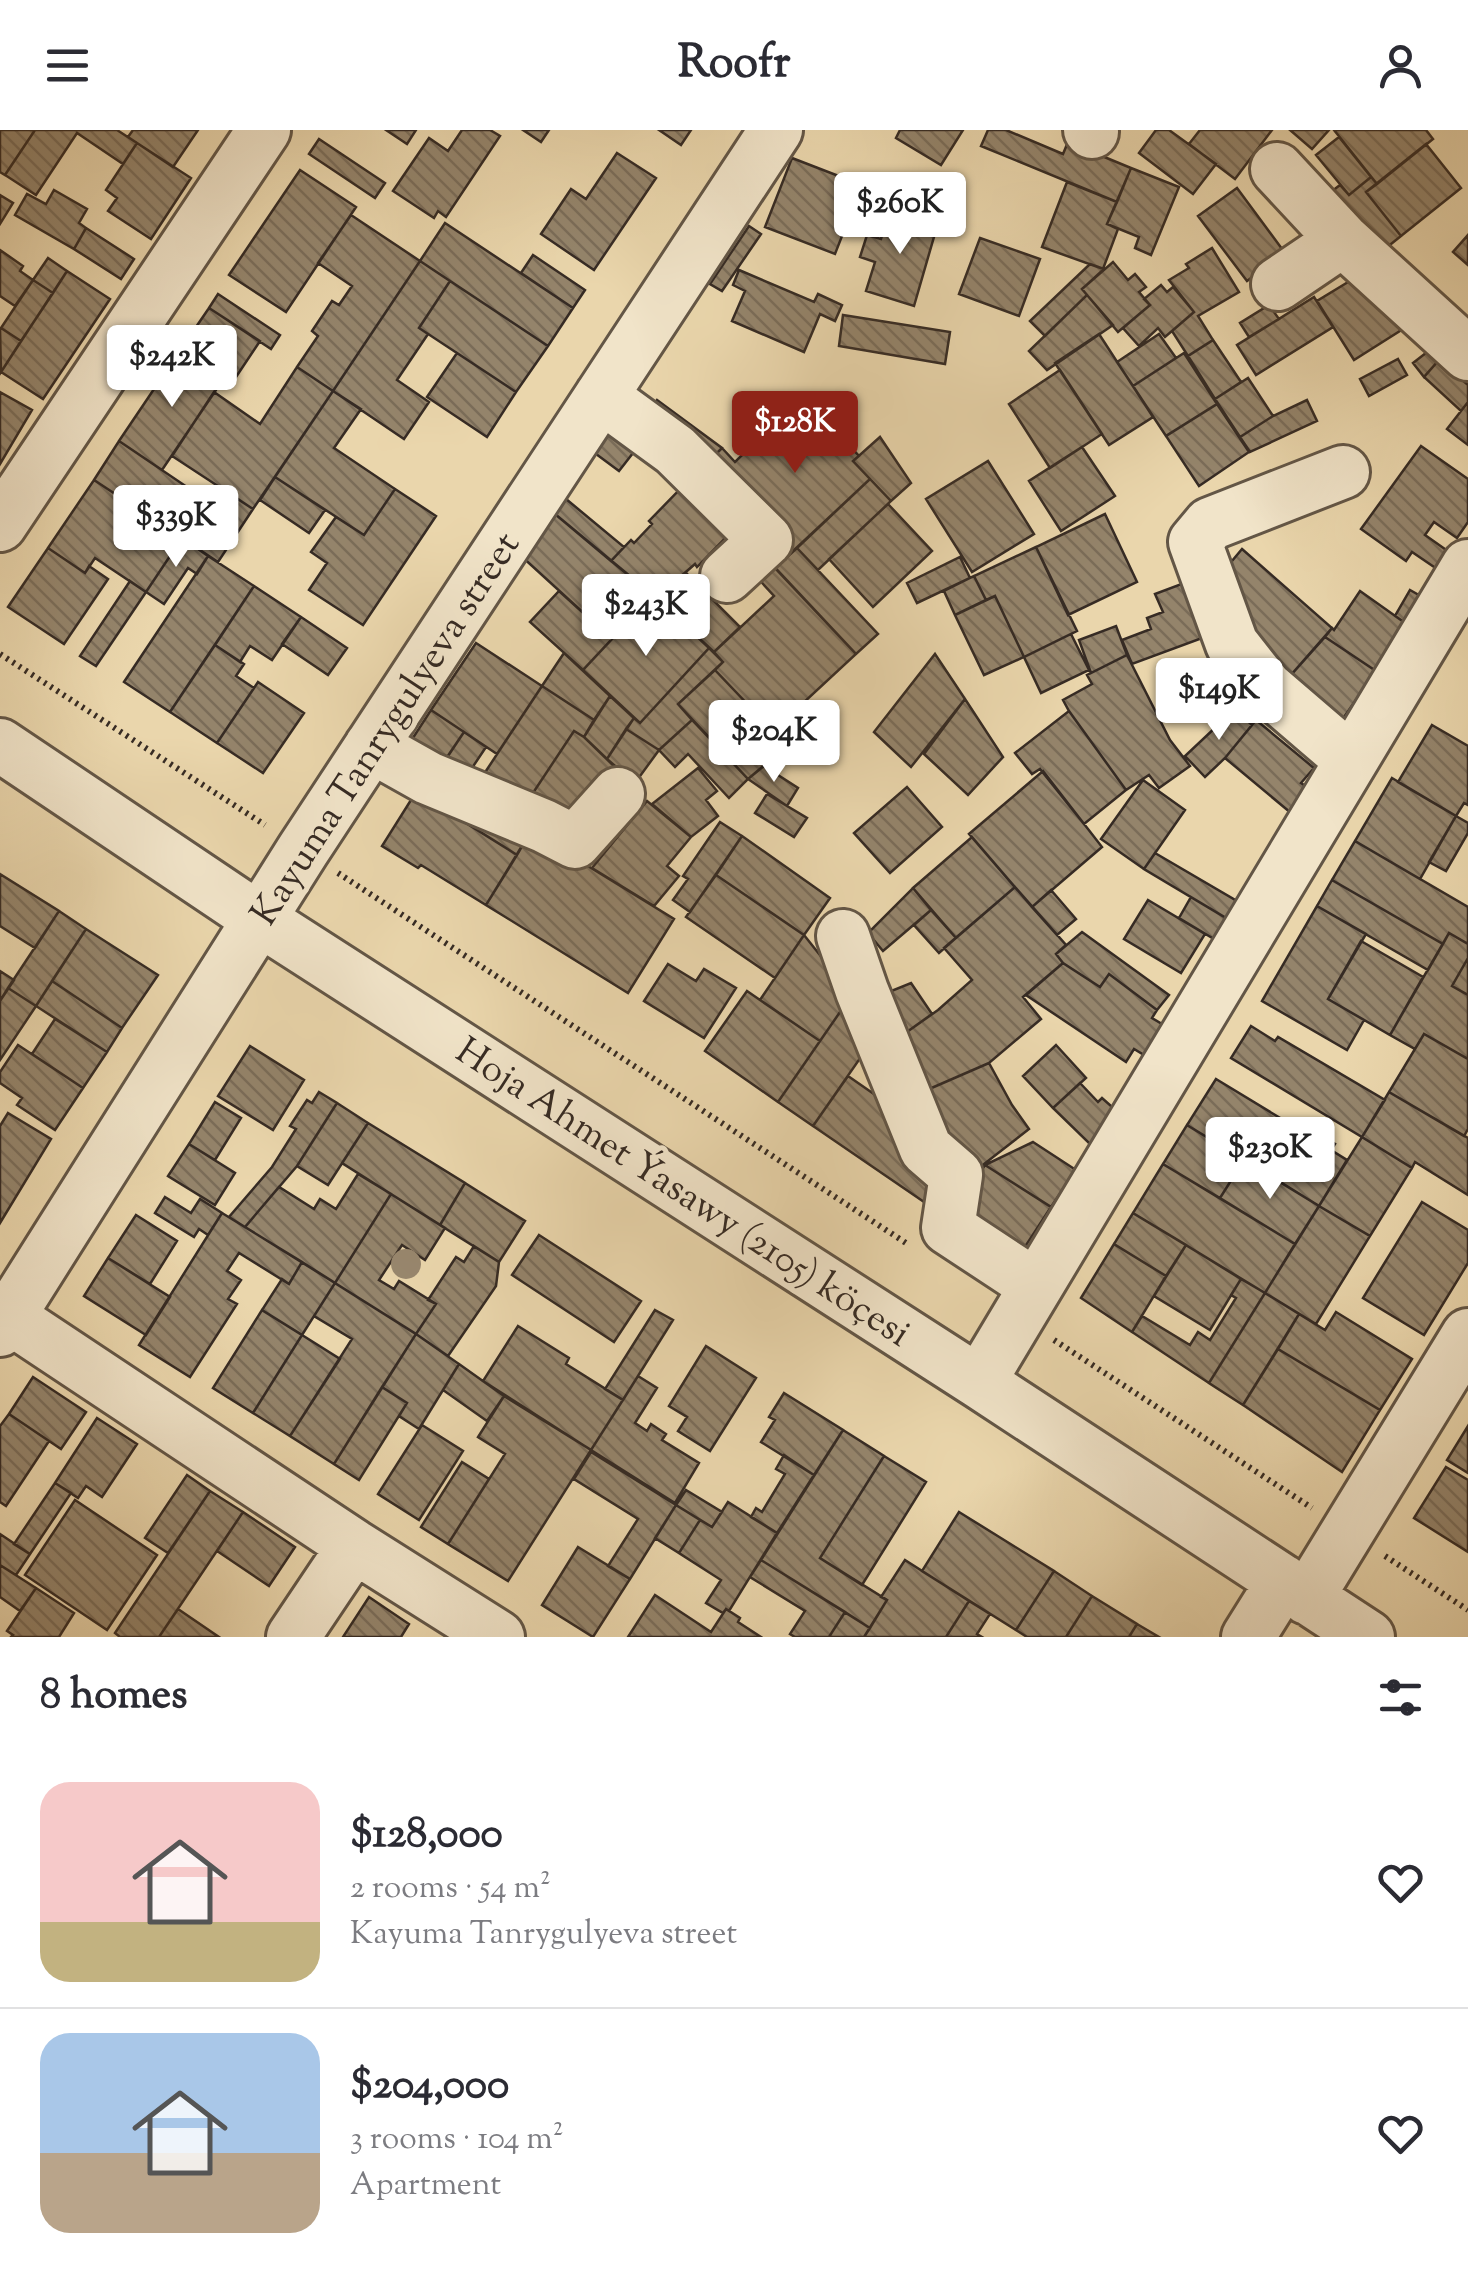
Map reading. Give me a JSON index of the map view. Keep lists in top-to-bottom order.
{
  "streets": {
    "street": ["Kayuma Tanrygulyeva street", "Hoja Ahmet Ýasawy (2105) köçesi"]
  },
  "crossings": [
    ["Kayuma Tanrygulyeva street", "Hoja Ahmet Ýasawy (2105) köçesi"]
  ],
  "page": {
    "header": "Roofr",
    "price": [
      "$260K",
      "$242K",
      "$128K",
      "$339K",
      "$243K",
      "$149K",
      "$204K",
      "$230K"
    ],
    "heading": "8 homes",
    "list": [
      {
        "name": "$128,000",
        "note": "2 rooms · 54 m² · Kayuma Tanrygulyeva street"
      },
      {
        "name": "$204,000",
        "note": "3 rooms · 104 m² · Apartment"
      }
    ]
  }
}
